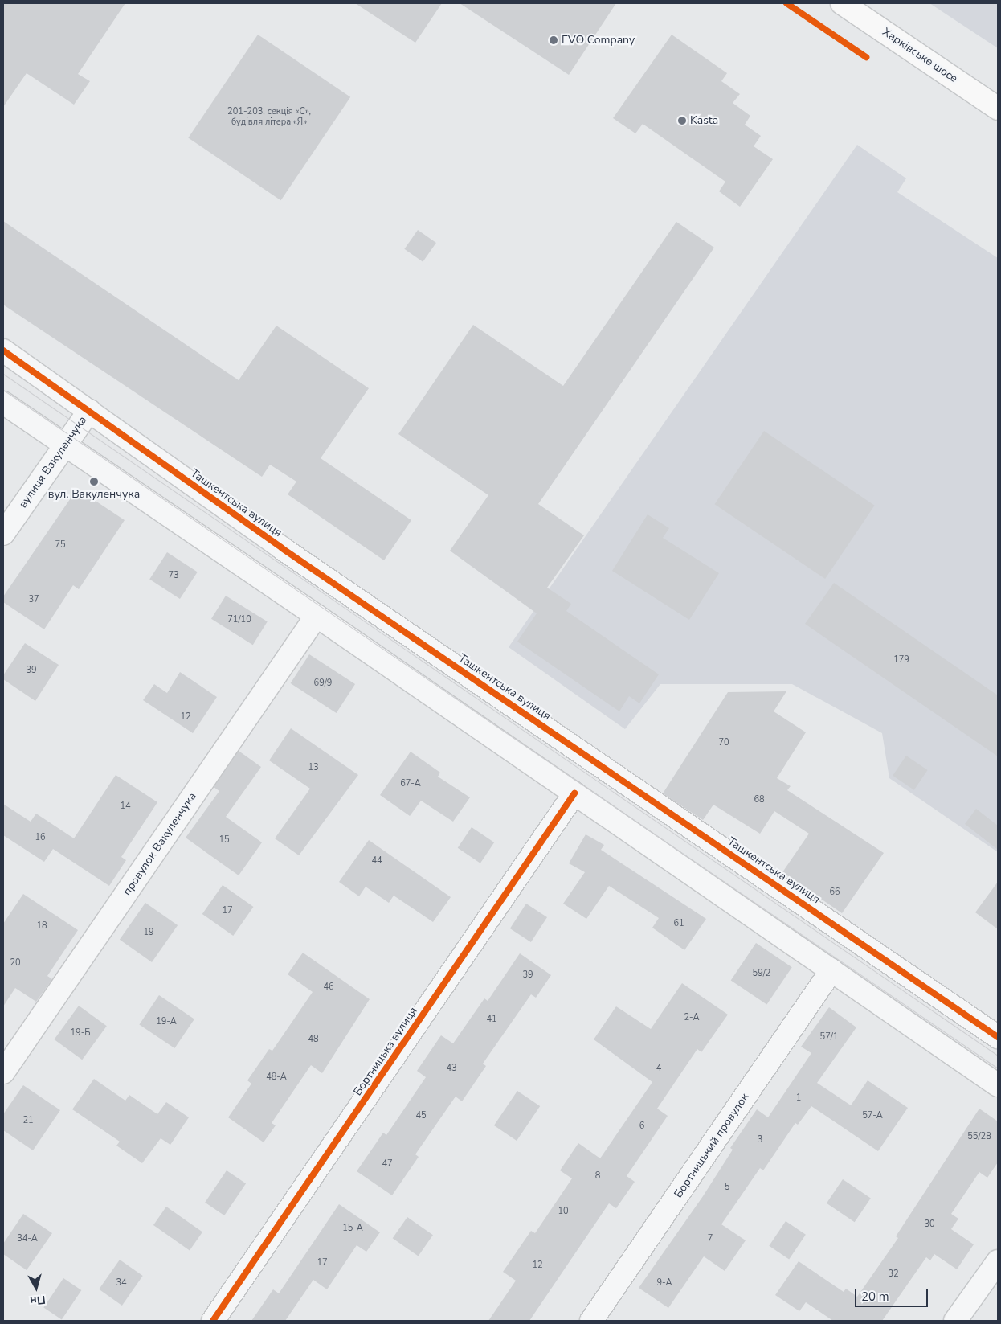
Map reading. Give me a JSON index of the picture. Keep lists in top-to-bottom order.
{
  "streets": {
    "main road": ["Харківське шосе"],
    "street": [
      "вулиця Вакуленчука",
      "Ташкентська вулиця",
      "провулок Вакуленчука",
      "Бортницька вулиця",
      "Бортницький провулок"
    ]
  },
  "crossings": [
    ["вулиця Вакуленчука", "Ташкентська вулиця"]
  ],
  "places": ["EVO Company", "Kasta", "вул. Вакуленчука"],
  "house_numbers": [
    "201-203, секція «С», будівля літера «Я»",
    "75",
    "73",
    "37",
    "71/10",
    "179",
    "39",
    "69/9",
    "12",
    "70",
    "13",
    "67-А",
    "68",
    "14",
    "16",
    "15",
    "44",
    "66",
    "17",
    "61",
    "18",
    "19",
    "20",
    "59/2",
    "39",
    "46",
    "2-А",
    "41",
    "19-А",
    "19-Б",
    "57/1",
    "48",
    "43",
    "4",
    "48-А",
    "1",
    "45",
    "57-А",
    "21",
    "6",
    "55/28",
    "3",
    "47",
    "8",
    "5",
    "10",
    "30",
    "15-А",
    "34-А",
    "7",
    "17",
    "12",
    "32",
    "34",
    "9-А"
  ],
  "scale_bar": "20 m",
  "north": "bottom"
}
